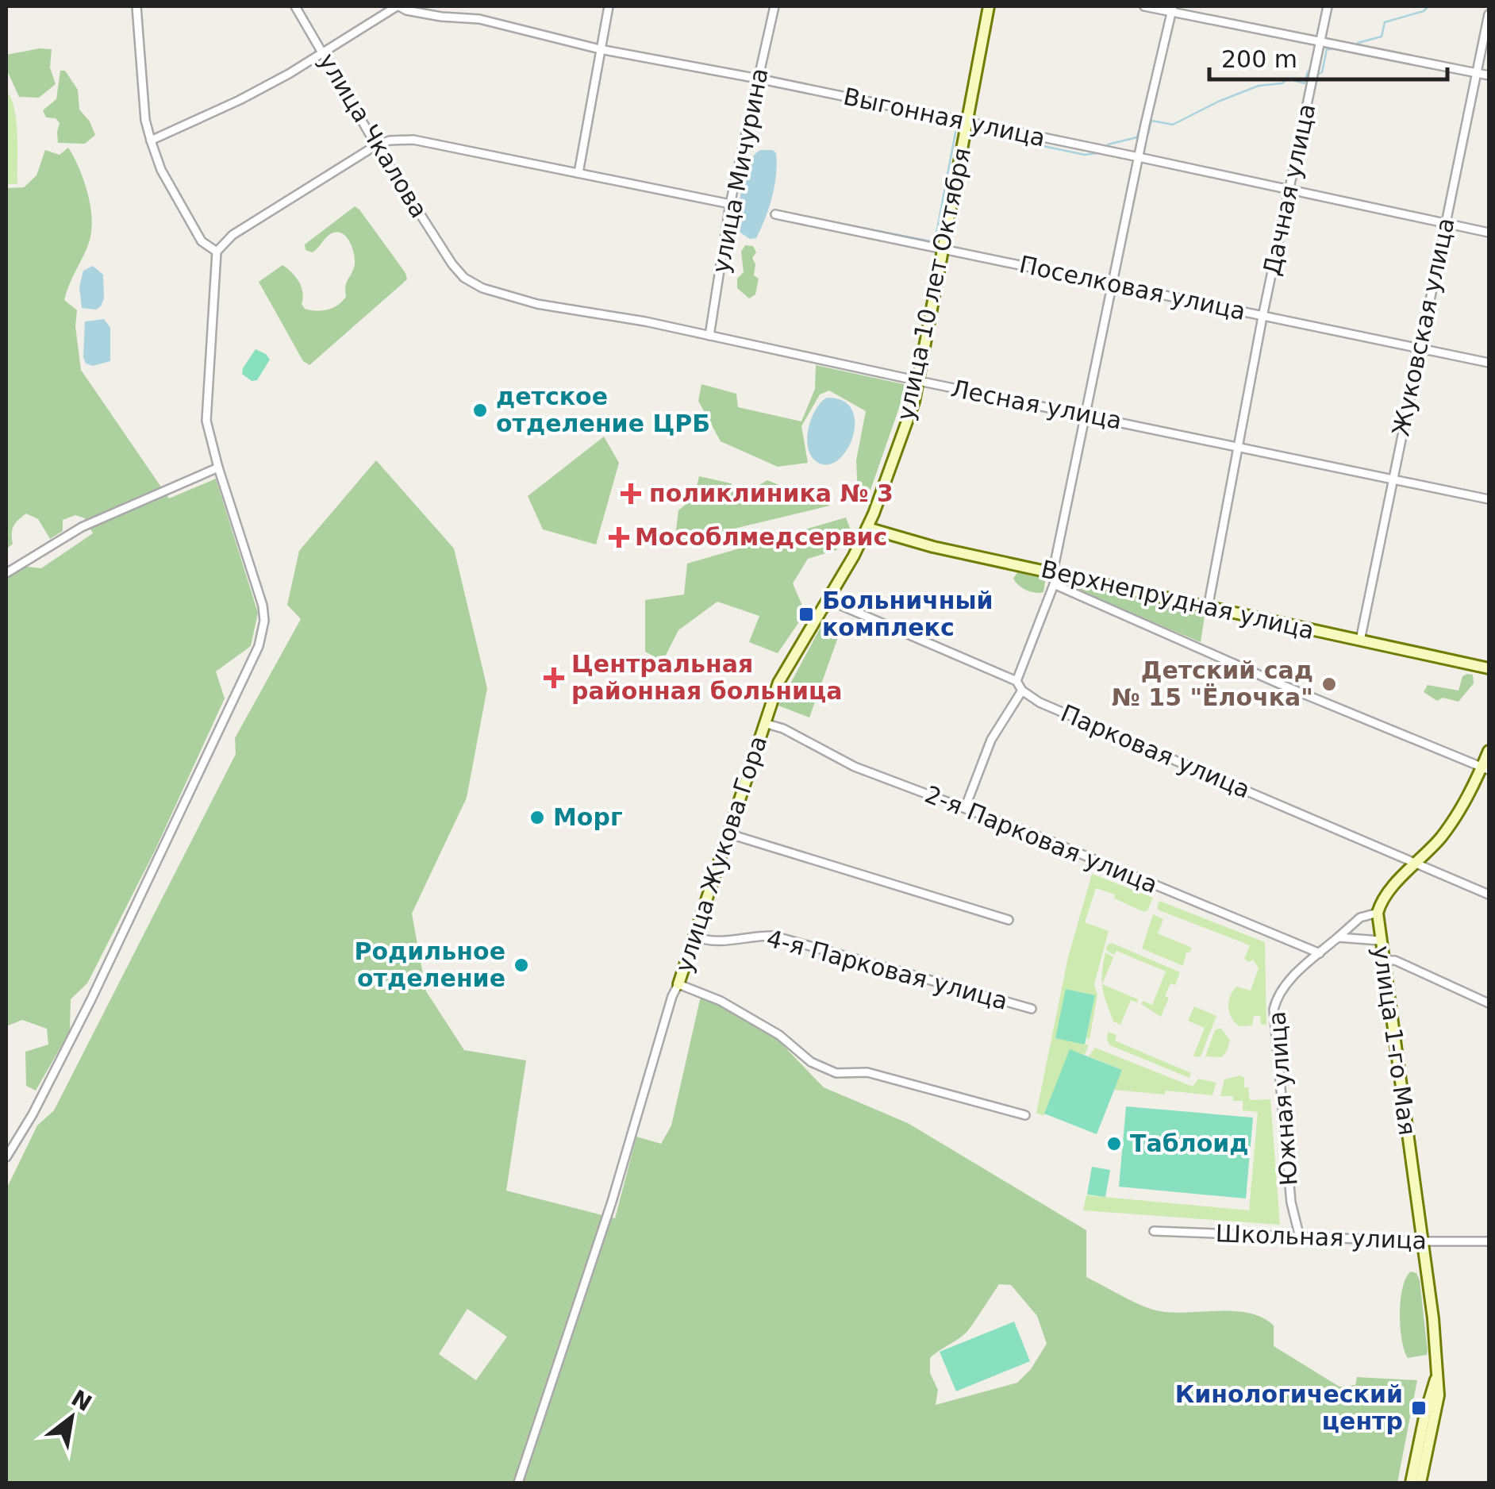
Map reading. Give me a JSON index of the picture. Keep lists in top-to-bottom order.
{
  "streets": {
    "street": [
      "Выгонная улица",
      "улица Чкалова",
      "улица Мичурина",
      "Дачная улица",
      "улица 10 лет Октября",
      "Поселковая улица",
      "Жуковская улица",
      "Лесная улица",
      "Верхнепрудная улица",
      "Парковая улица",
      "2-я Парковая улица",
      "улица Жукова Гора",
      "4-я Парковая улица",
      "улица 1-го Мая",
      "Южная улица",
      "Школьная улица"
    ]
  },
  "crossings": [
    ["Выгонная улица", "улица Мичурина"],
    ["Выгонная улица", "Дачная улица"],
    ["Выгонная улица", "улица 10 лет Октября"],
    ["Выгонная улица", "Жуковская улица"],
    ["улица Чкалова", "Лесная улица"],
    ["улица Мичурина", "Лесная улица"],
    ["Дачная улица", "Поселковая улица"],
    ["Дачная улица", "Лесная улица"],
    ["Дачная улица", "Верхнепрудная улица"],
    ["улица 10 лет Октября", "Поселковая улица"],
    ["улица 10 лет Октября", "Лесная улица"],
    ["улица 10 лет Октября", "Верхнепрудная улица"],
    ["улица 10 лет Октября", "2-я Парковая улица"],
    ["улица 10 лет Октября", "улица Жукова Гора"],
    ["Поселковая улица", "Жуковская улица"],
    ["Жуковская улица", "Лесная улица"],
    ["Жуковская улица", "Верхнепрудная улица"],
    ["Парковая улица", "улица 1-го Мая"],
    ["2-я Парковая улица", "улица Жукова Гора"],
    ["2-я Парковая улица", "Южная улица"],
    ["улица Жукова Гора", "4-я Парковая улица"],
    ["улица 1-го Мая", "Южная улица"],
    ["улица 1-го Мая", "Школьная улица"],
    ["Южная улица", "Школьная улица"]
  ],
  "places": {
    "other": [
      "детское отделение ЦРБ",
      "Детский сад № 15 \"Ёлочка\"",
      "Морг",
      "Родильное отделение",
      "Таблоид"
    ],
    "health": ["поликлиника № 3", "Мособлмедсервис", "Центральная районная больница"],
    "transit": ["Больничный комплекс", "Кинологический центр"]
  },
  "scale_bar": "200 m",
  "north": "top right"
}
